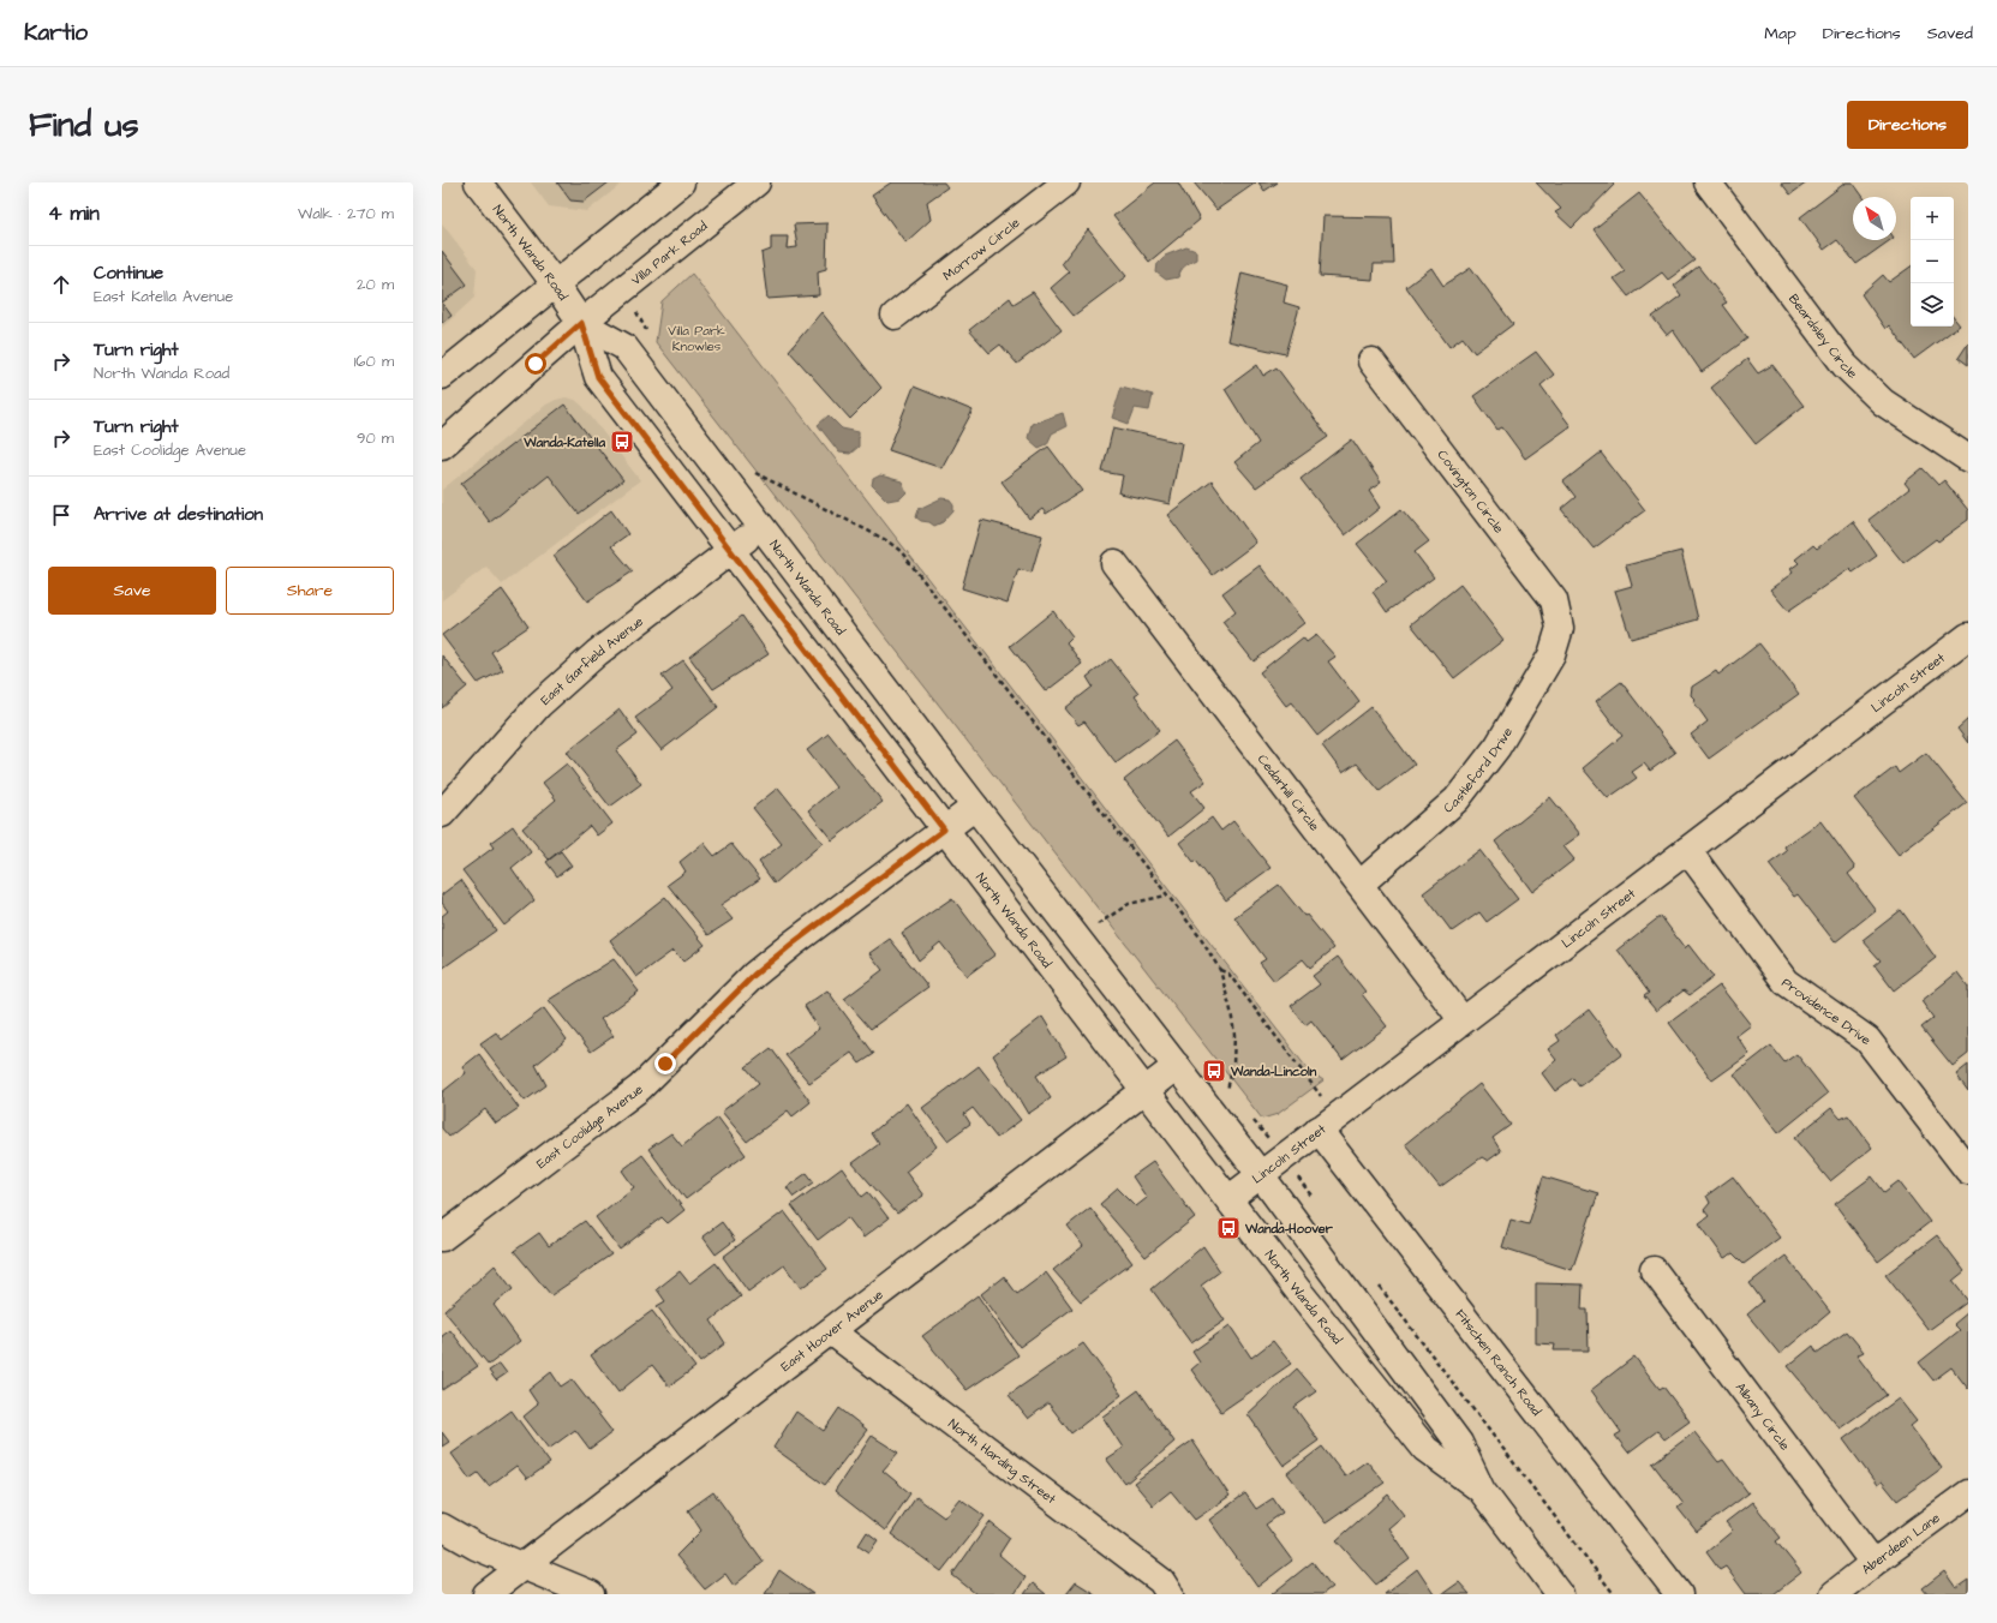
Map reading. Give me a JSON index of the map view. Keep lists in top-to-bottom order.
{
  "streets": {
    "street": [
      "Morrow Circle",
      "North Wanda Road",
      "Villa Park Road",
      "Beardsley Circle",
      "Covington Circle",
      "East Garfield Avenue",
      "Lincoln Street",
      "Castleford Drive",
      "Cedarhill Circle",
      "Providence Drive",
      "East Coolidge Avenue",
      "East Hoover Avenue",
      "Fitschen Ranch Road",
      "Albany Circle",
      "North Harding Street",
      "Aberdeen Lane"
    ]
  },
  "crossings": [
    ["North Wanda Road", "Villa Park Road"],
    ["North Wanda Road", "East Garfield Avenue"],
    ["North Wanda Road", "Lincoln Street"],
    ["North Wanda Road", "East Coolidge Avenue"],
    ["North Wanda Road", "East Hoover Avenue"],
    ["Covington Circle", "Castleford Drive"],
    ["Lincoln Street", "Cedarhill Circle"],
    ["Lincoln Street", "Providence Drive"],
    ["Lincoln Street", "Fitschen Ranch Road"],
    ["Castleford Drive", "Cedarhill Circle"],
    ["East Hoover Avenue", "North Harding Street"],
    ["Albany Circle", "Aberdeen Lane"]
  ],
  "parks": ["Villa Park Knowles"],
  "places": {
    "bus stop": ["Wanda-Katella", "Wanda-Lincoln", "Wanda-Hoover"]
  },
  "north": "top left",
  "page": {
    "header": "Kartio",
    "nav": ["Map", "Directions", "Saved"],
    "buttons": [
      "Directions",
      ["Save", "Share"]
    ],
    "title": "Find us",
    "heading": ["4 min", "Walk · 270 m"],
    "map_buttons": ["+", "−"],
    "list": [
      ["Continue", "East Katella Avenue", "20 m"],
      ["Turn right", "North Wanda Road", "160 m"],
      ["Turn right", "East Coolidge Avenue", "90 m"],
      "Arrive at destination"
    ]
  }
}
